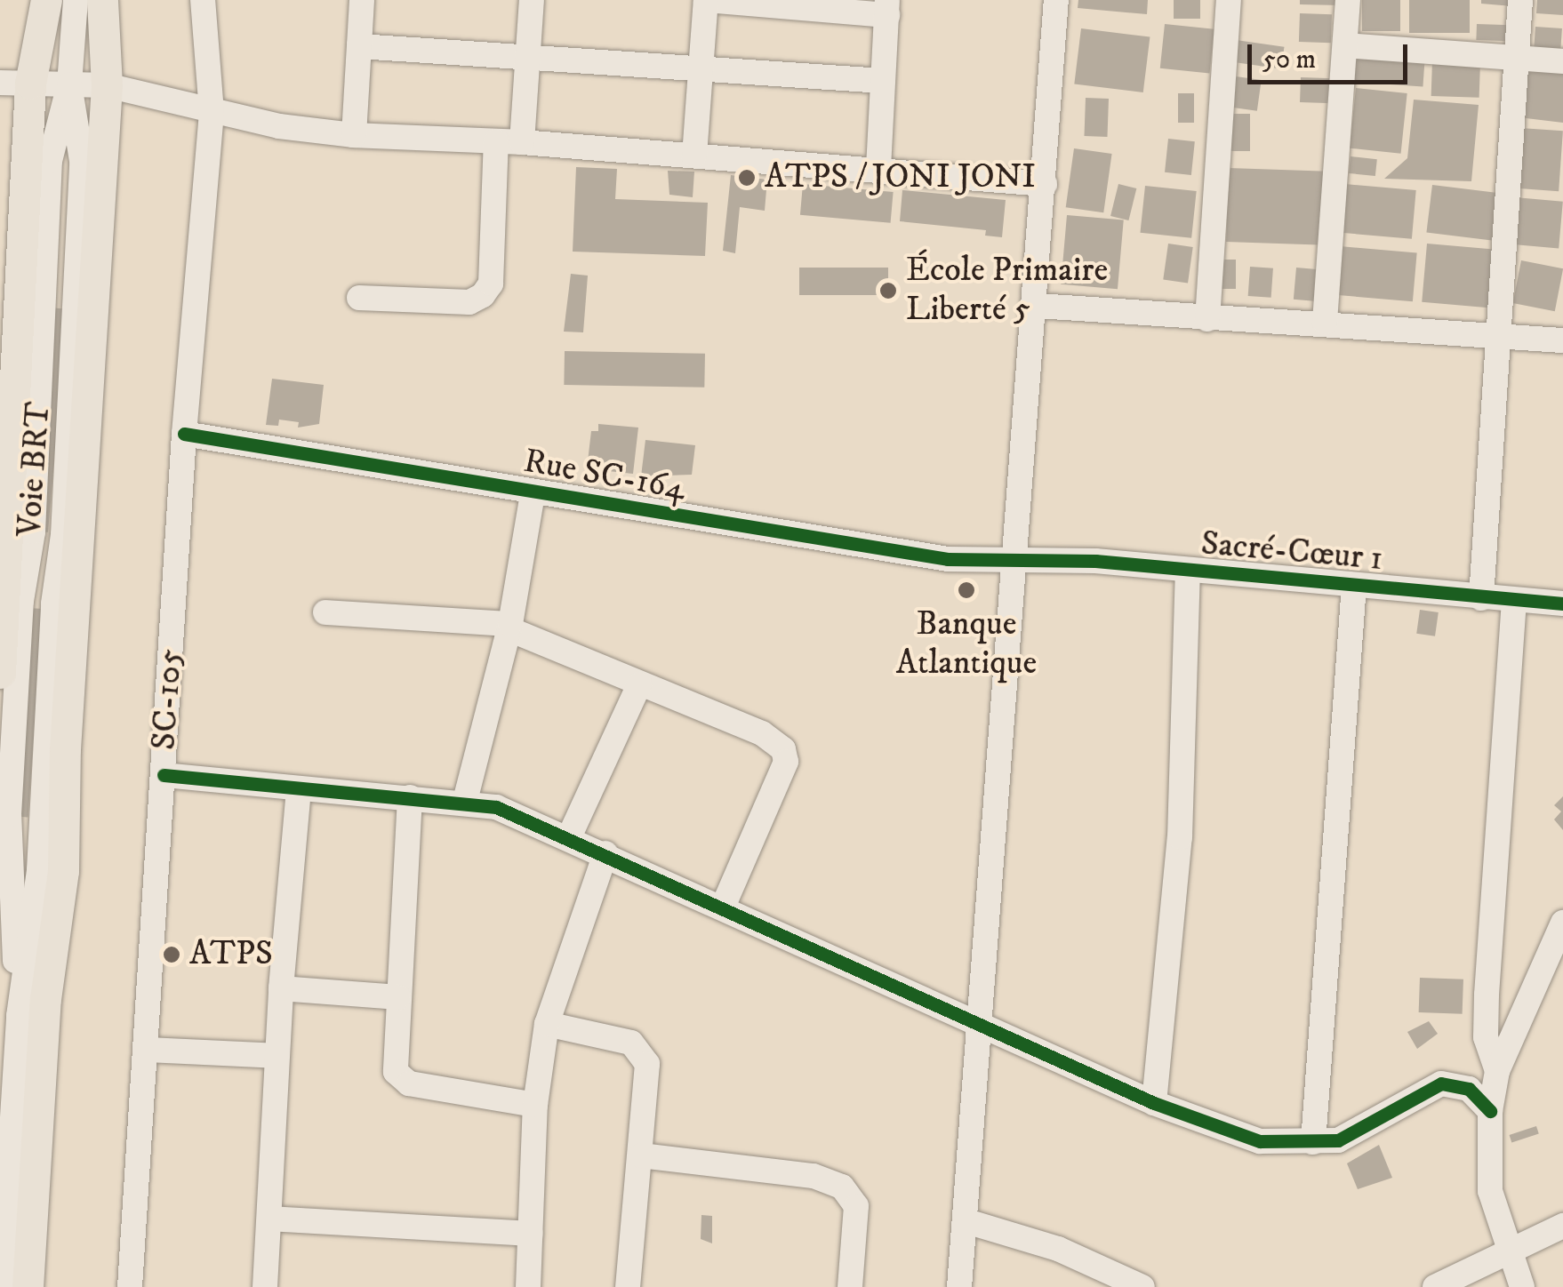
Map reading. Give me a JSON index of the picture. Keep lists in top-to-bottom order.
{
  "streets": {
    "street": [
      "Voie BRT",
      "Rue SC-164",
      "Sacré-Cœur 1",
      "SC-105"
    ]
  },
  "crossings": [
    ["Rue SC-164", "Sacré-Cœur 1"],
    ["Rue SC-164", "SC-105"]
  ],
  "places": [
    "ATPS / JONI JONI",
    "École Primaire Liberté 5",
    "Banque Atlantique",
    "ATPS"
  ],
  "scale_bar": "50 m"
}
